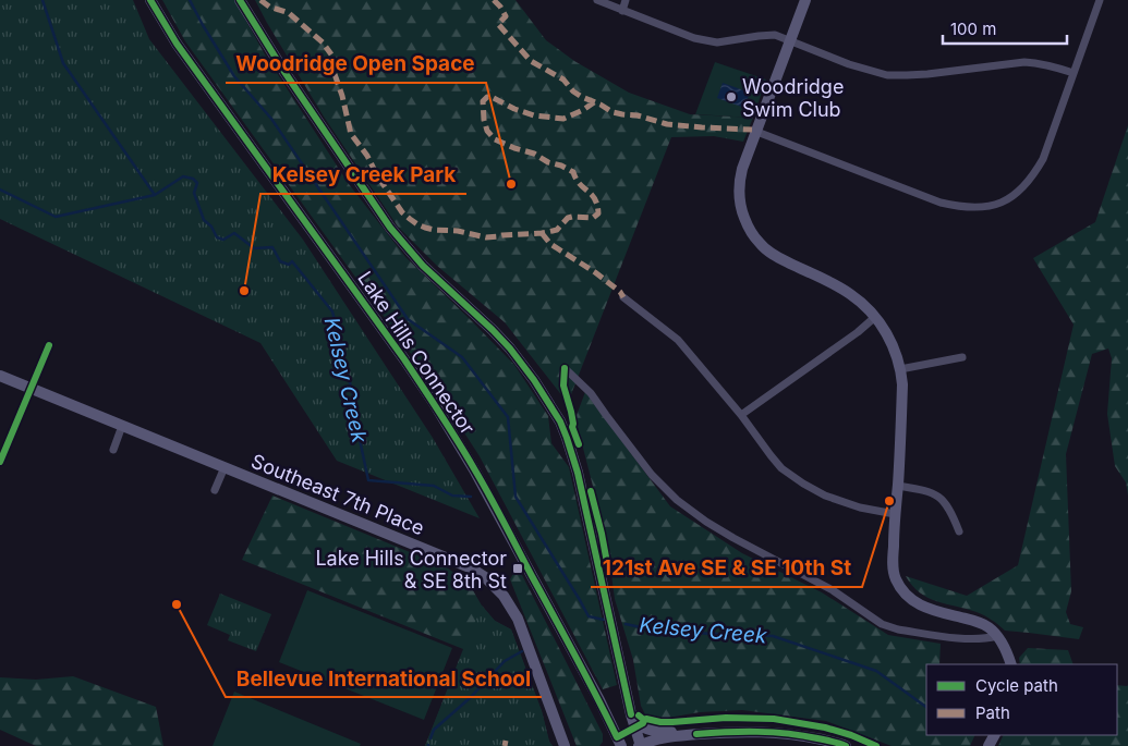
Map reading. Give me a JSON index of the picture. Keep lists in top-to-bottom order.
{
  "streets": {
    "main road": ["Lake Hills Connector", "Southeast 7th Place"]
  },
  "water": ["Kelsey Creek"],
  "places": {
    "other": [
      "Woodridge Swim Club",
      "Woodridge Open Space",
      "Kelsey Creek Park",
      "121st Ave SE & SE 10th St",
      "Bellevue International School"
    ],
    "transit": ["Lake Hills Connector & SE 8th St"]
  },
  "legend": ["Cycle path", "Path"],
  "scale_bar": "100 m"
}
